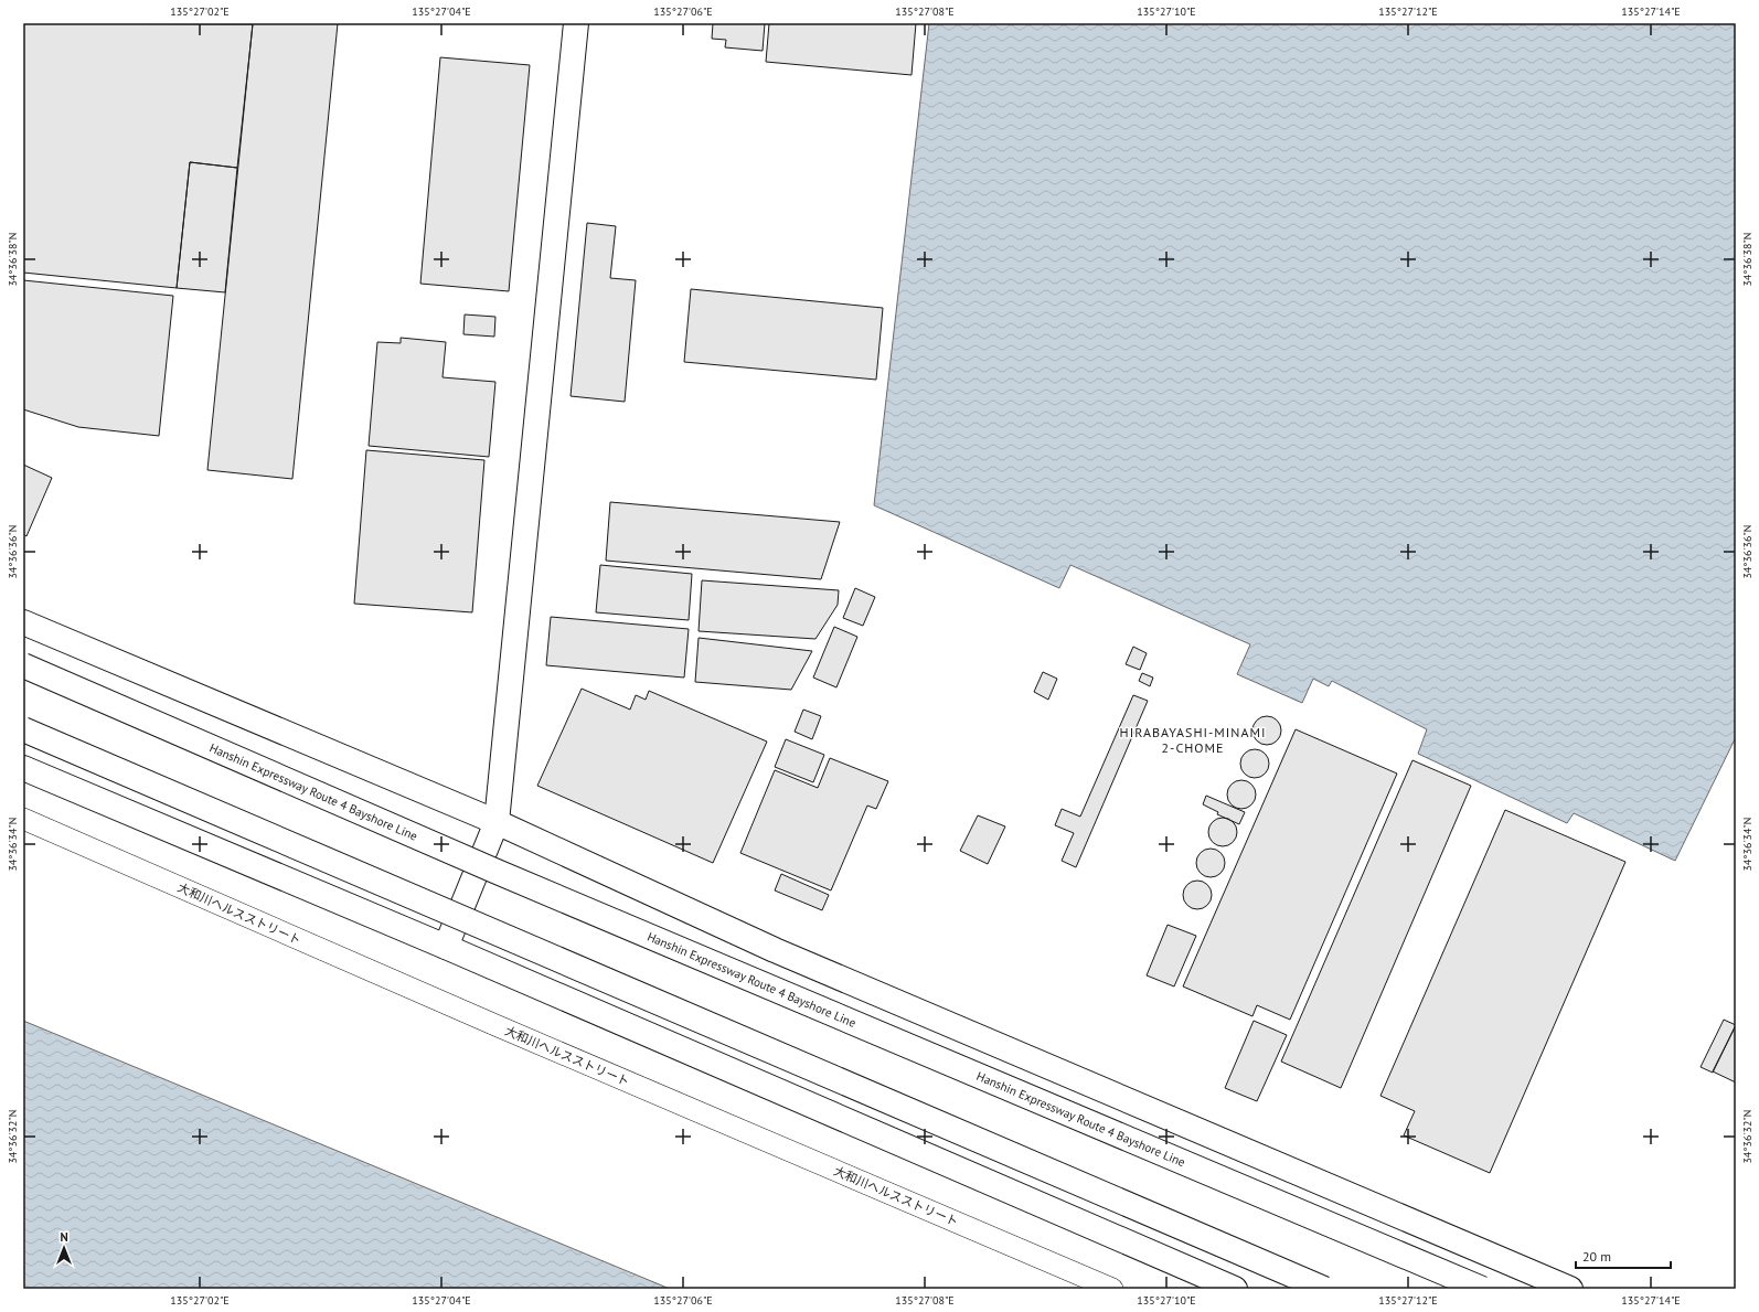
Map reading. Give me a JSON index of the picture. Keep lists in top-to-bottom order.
{
  "streets": {
    "main road": ["Hanshin Expressway Route 4 Bayshore Line"],
    "street": ["大和川ヘルスストリート"]
  },
  "districts": ["HIRABAYASHI-MINAMI 2-CHOME"],
  "scale_bar": "20 m",
  "north": "top",
  "coordinates": [
    "135°27'02\"E",
    "135°27'04\"E",
    "135°27'06\"E",
    "135°27'08\"E",
    "135°27'10\"E",
    "135°27'12\"E",
    "135°27'14\"E",
    "34°36'38\"N",
    "34°36'36\"N",
    "34°36'34\"N",
    "34°36'32\"N"
  ]
}
